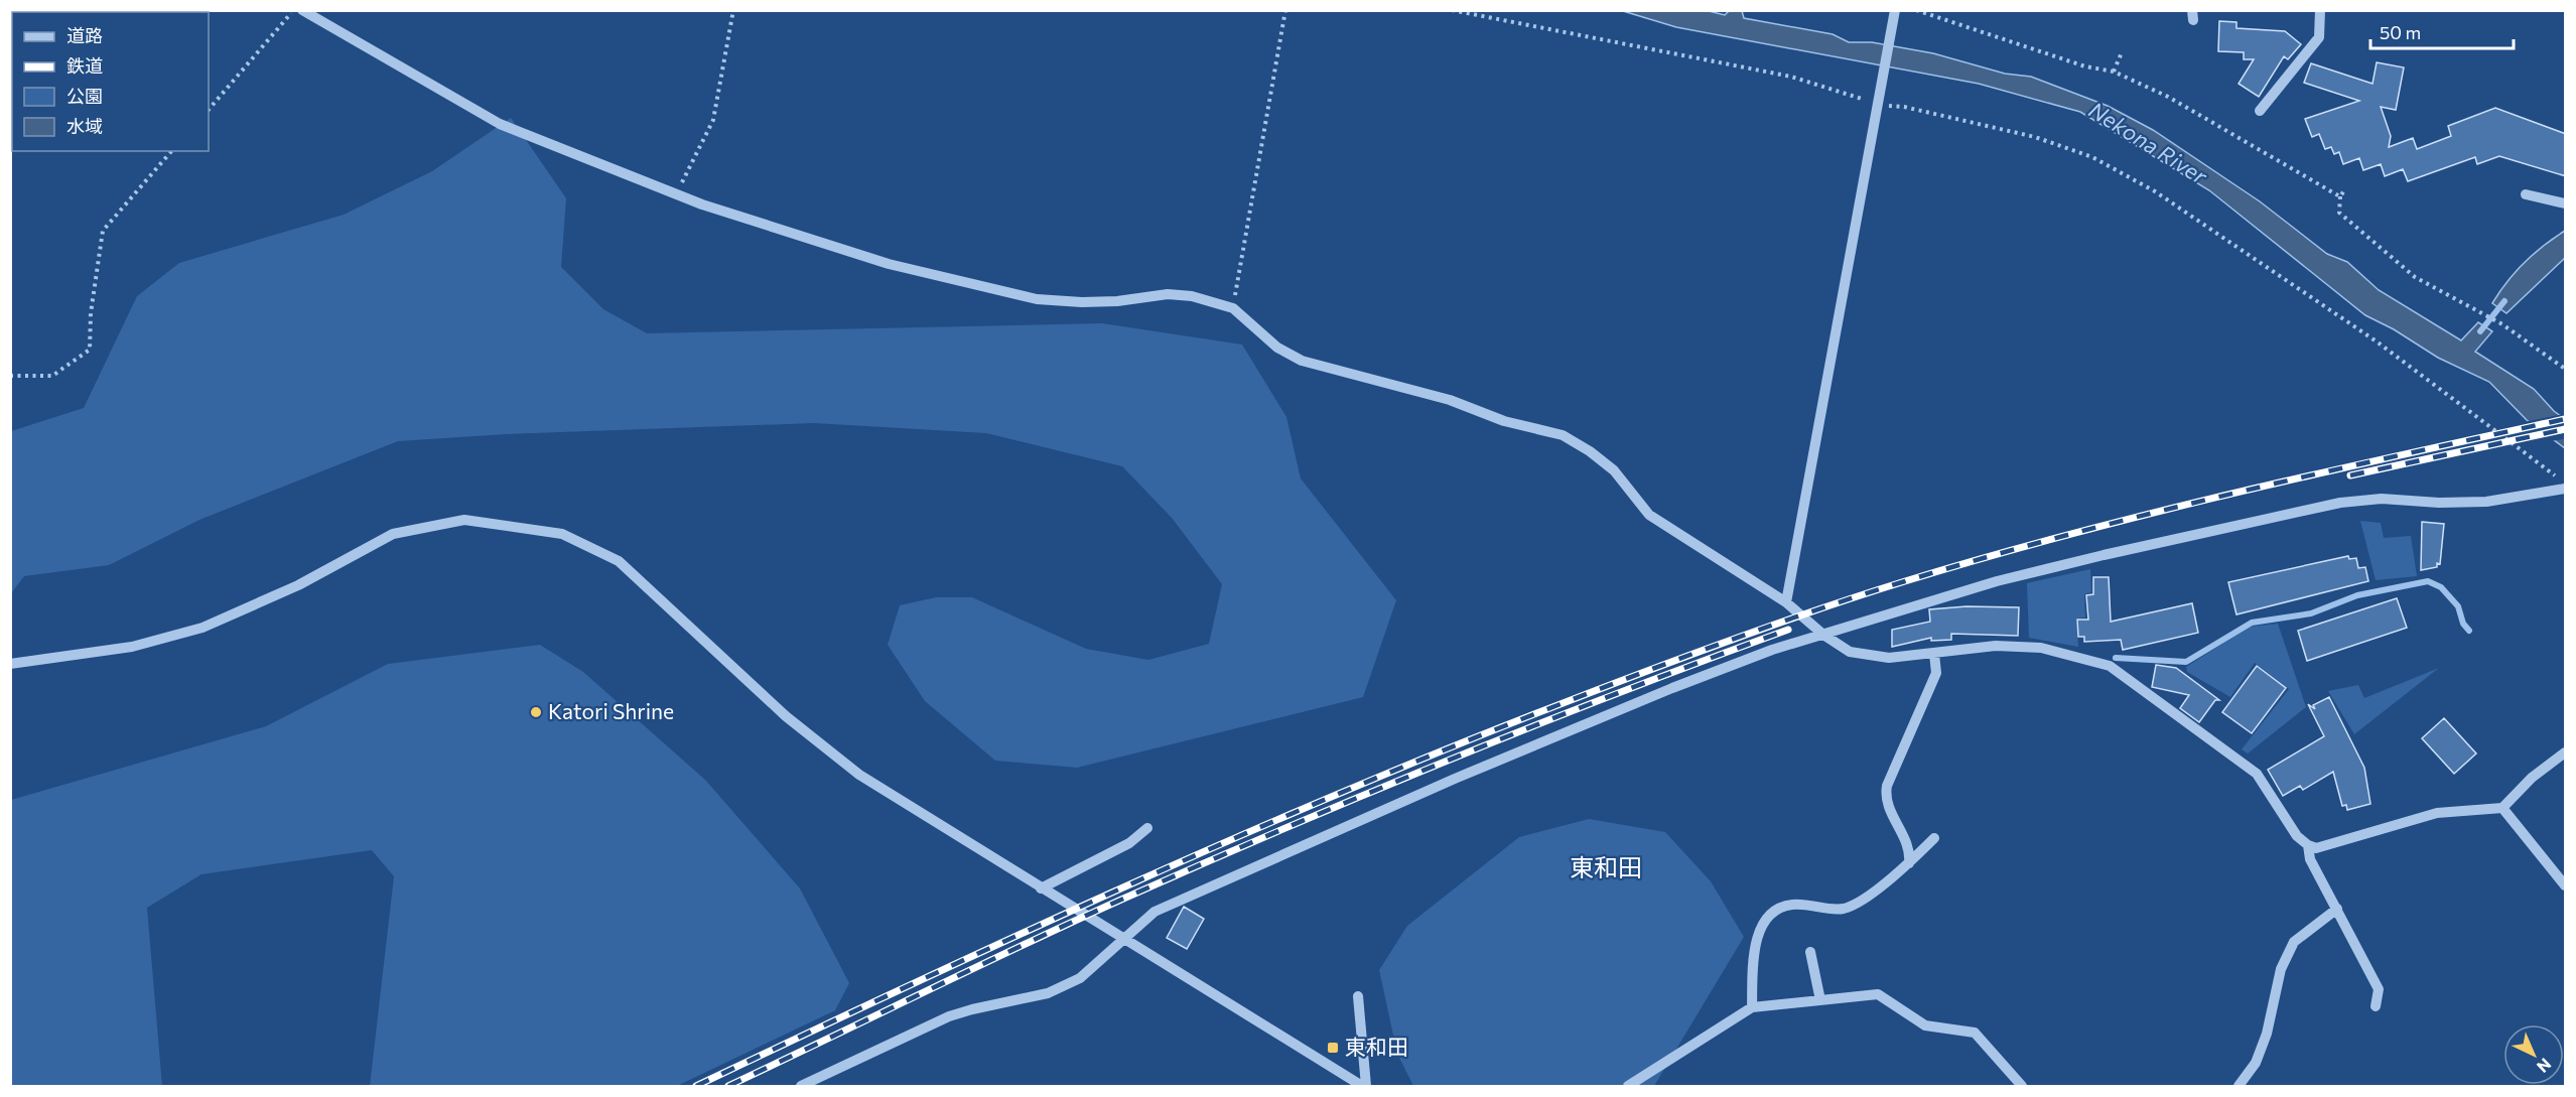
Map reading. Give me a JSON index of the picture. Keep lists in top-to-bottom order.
{
  "districts": ["東和田"],
  "water": ["Nekona River"],
  "places": {
    "other": ["Katori Shrine"],
    "transit": ["東和田"]
  },
  "legend": [
    "道路",
    "鉄道",
    "公園",
    "水域"
  ],
  "scale_bar": "50 m",
  "north": "bottom right"
}
